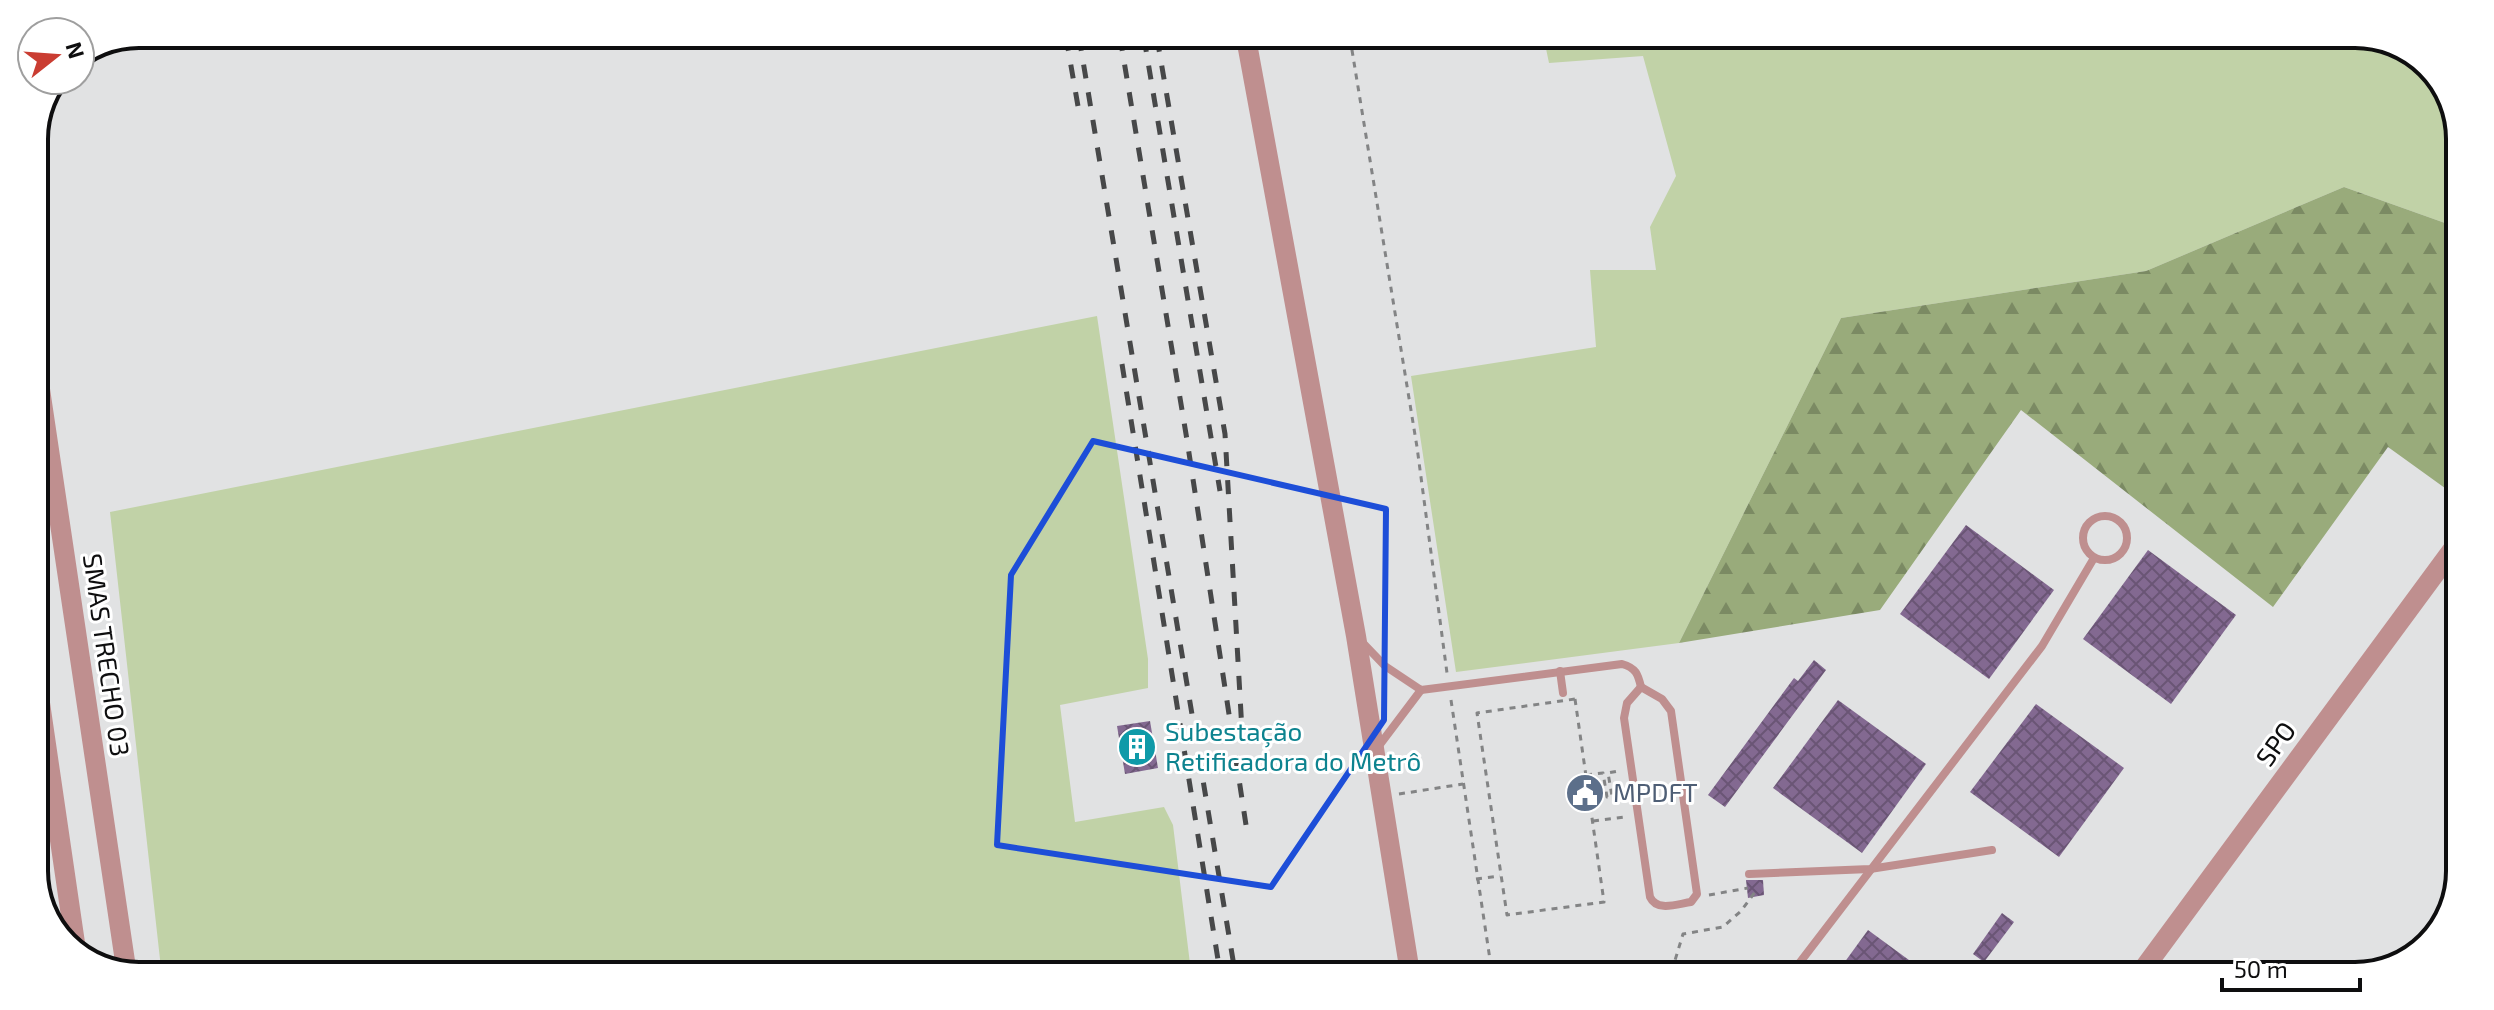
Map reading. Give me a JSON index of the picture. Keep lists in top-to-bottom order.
{
  "streets": {
    "street": ["SMAS TRECHO 03", "SPO"]
  },
  "places": {
    "building": ["Subestação Retificadora do Metrô"],
    "public building": ["MPDFT"]
  },
  "scale_bar": "50 m",
  "north": "right"
}
